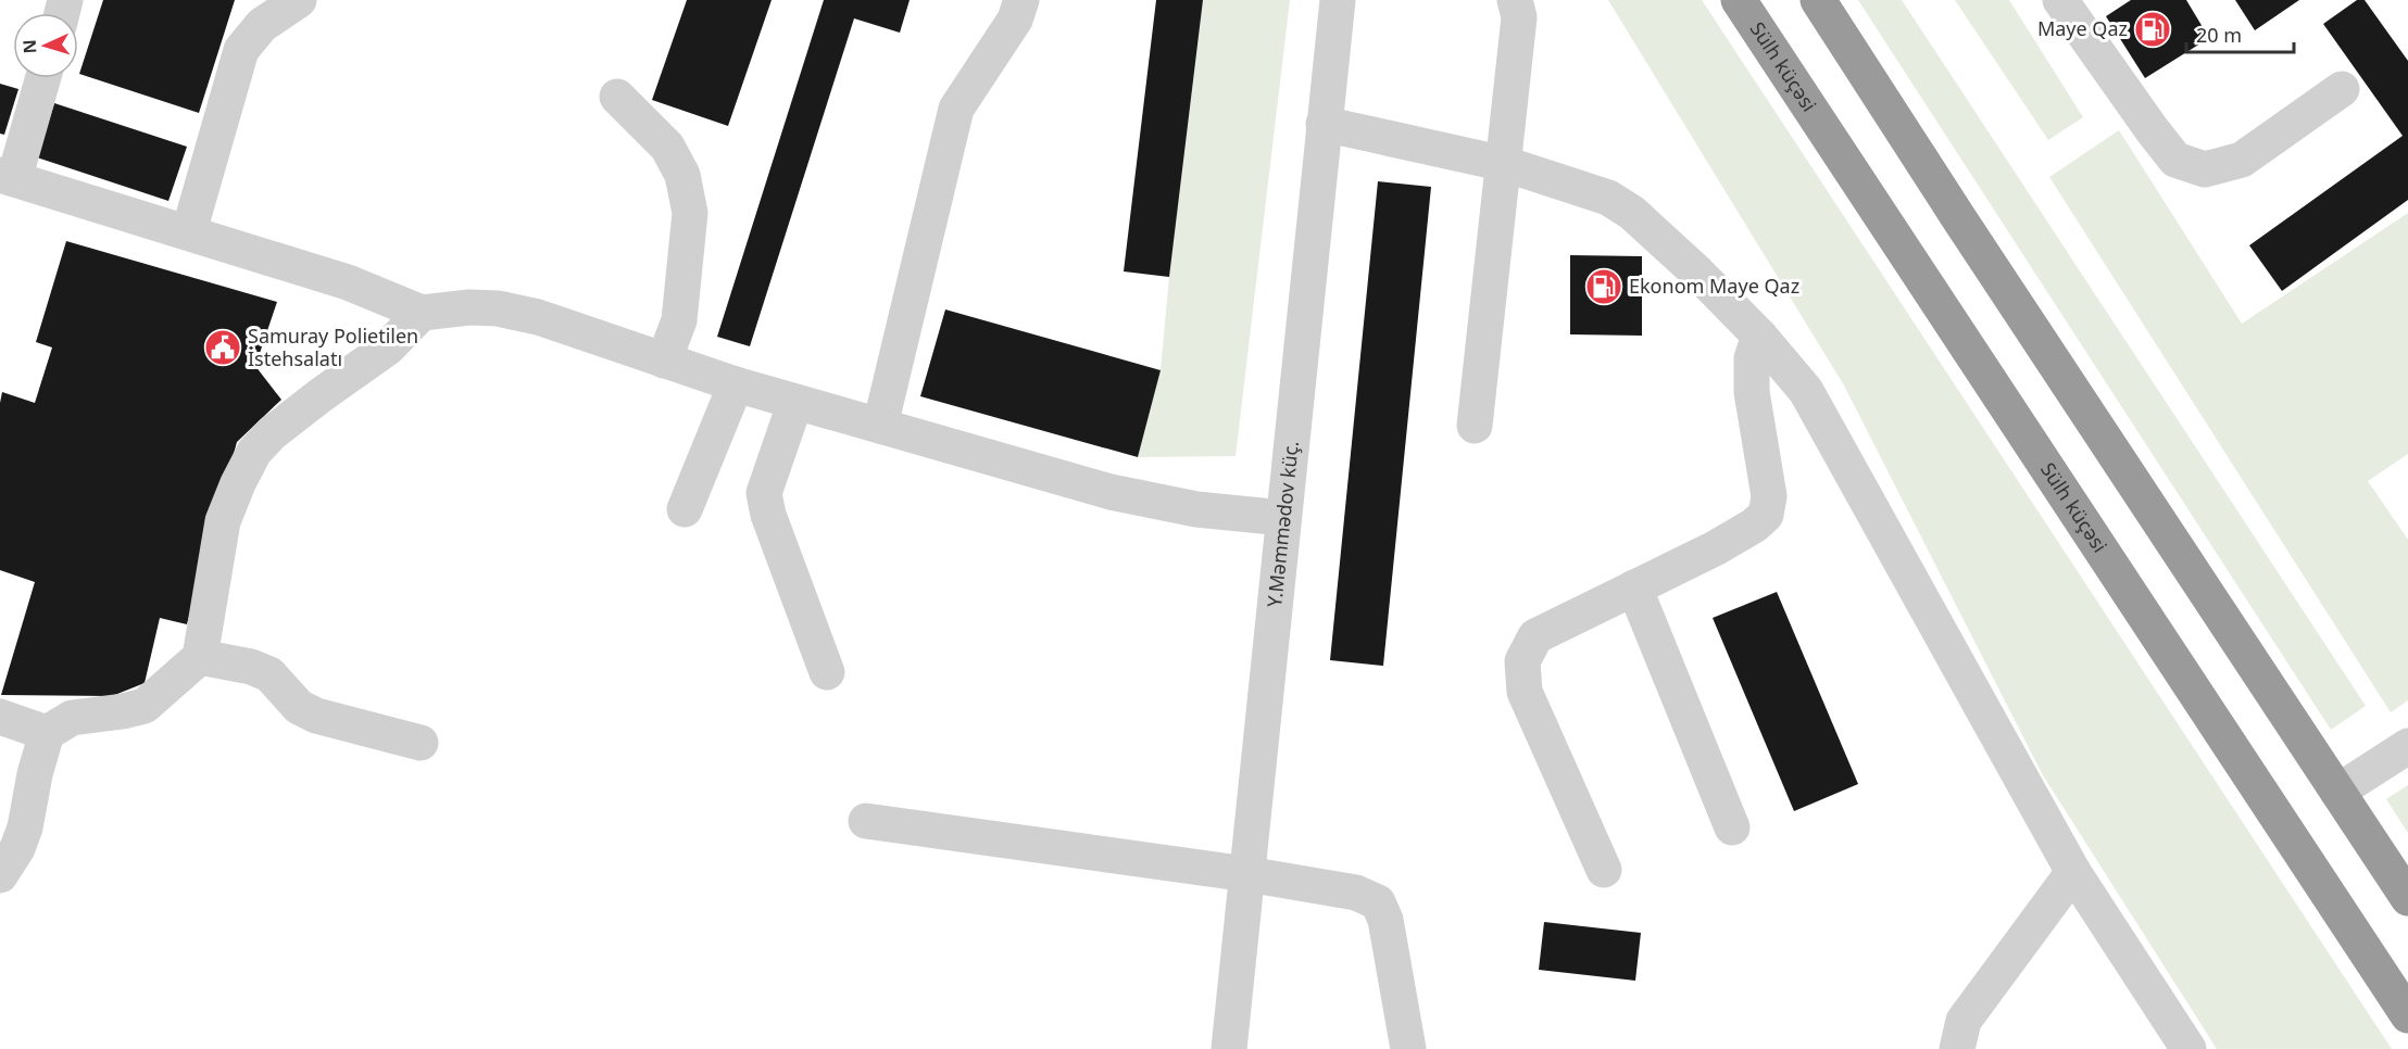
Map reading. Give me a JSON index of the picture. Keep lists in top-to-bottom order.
{
  "streets": {
    "highway": ["Sülh küçəsi"],
    "street": ["Y.Məmmədov küç."]
  },
  "places": {
    "fuel station": ["Maye Qaz", "Ekonom Maye Qaz"],
    "public building": ["Samuray Polietilen İstehsalatı"]
  },
  "scale_bar": "20 m",
  "north": "left"
}
